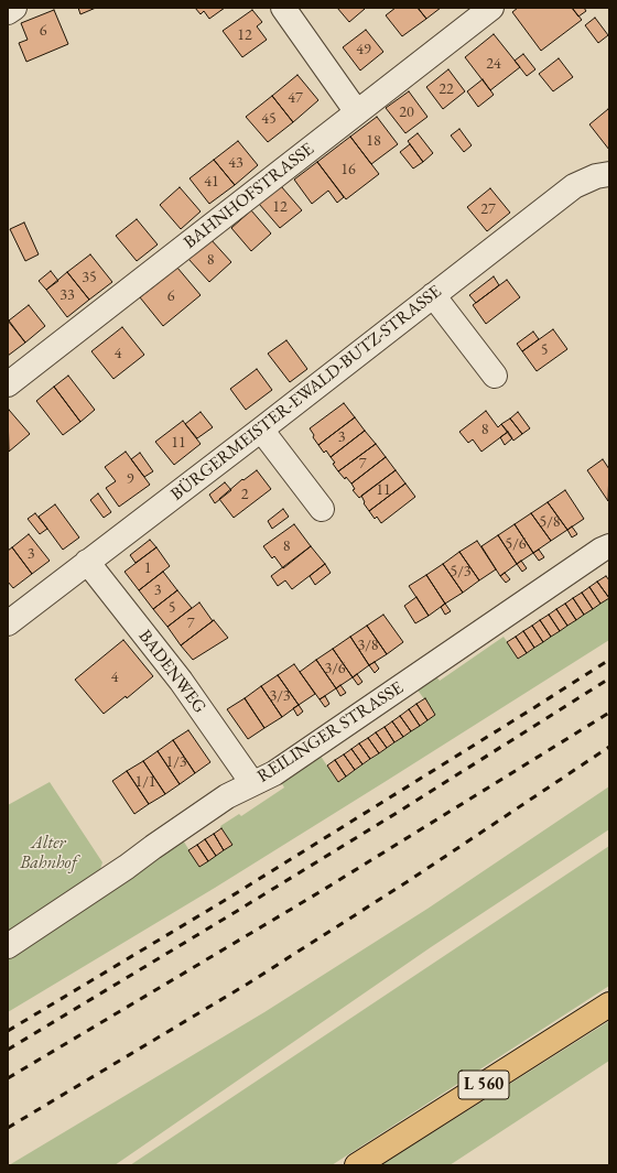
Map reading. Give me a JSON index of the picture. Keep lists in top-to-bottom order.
{
  "streets": {
    "main road": ["L 560"],
    "street": [
      "BAHNHOFSTRASSE",
      "BÜRGERMEISTER-EWALD-BUTZ-STRASSE",
      "BADENWEG",
      "REILINGER STRASSE"
    ]
  },
  "crossings": [
    ["BÜRGERMEISTER-EWALD-BUTZ-STRASSE", "BADENWEG"],
    ["BADENWEG", "REILINGER STRASSE"]
  ],
  "parks": ["Alter Bahnhof"],
  "house_numbers": [
    "6",
    "12",
    "49",
    "24",
    "22",
    "47",
    "20",
    "45",
    "18",
    "43",
    "16",
    "41",
    "12",
    "27",
    "8",
    "35",
    "33",
    "6",
    "5",
    "4",
    "8",
    "3",
    "11",
    "7",
    "9",
    "11",
    "2",
    "5/8",
    "5/6",
    "8",
    "3",
    "1",
    "5/3",
    "3",
    "5",
    "7",
    "3/8",
    "3/6",
    "4",
    "3/3",
    "1/3",
    "1/1"
  ]
}
